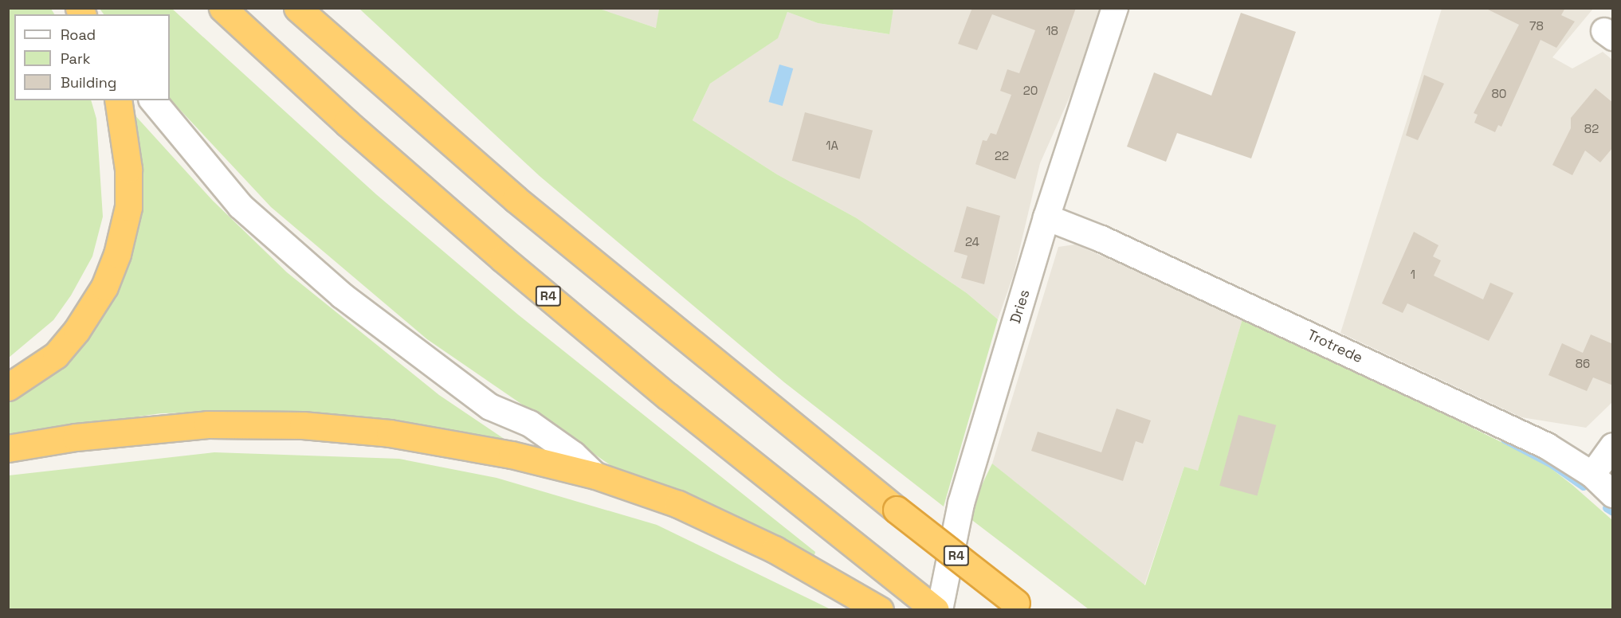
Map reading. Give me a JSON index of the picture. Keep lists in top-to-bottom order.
{
  "streets": {
    "highway": ["R4"],
    "street": ["Dries", "Trotrede"]
  },
  "crossings": [
    ["Dries", "Trotrede"]
  ],
  "house_numbers": [
    "78",
    "18",
    "20",
    "80",
    "82",
    "1A",
    "22",
    "24",
    "1",
    "86"
  ],
  "legend": ["Road", "Park", "Building"]
}
